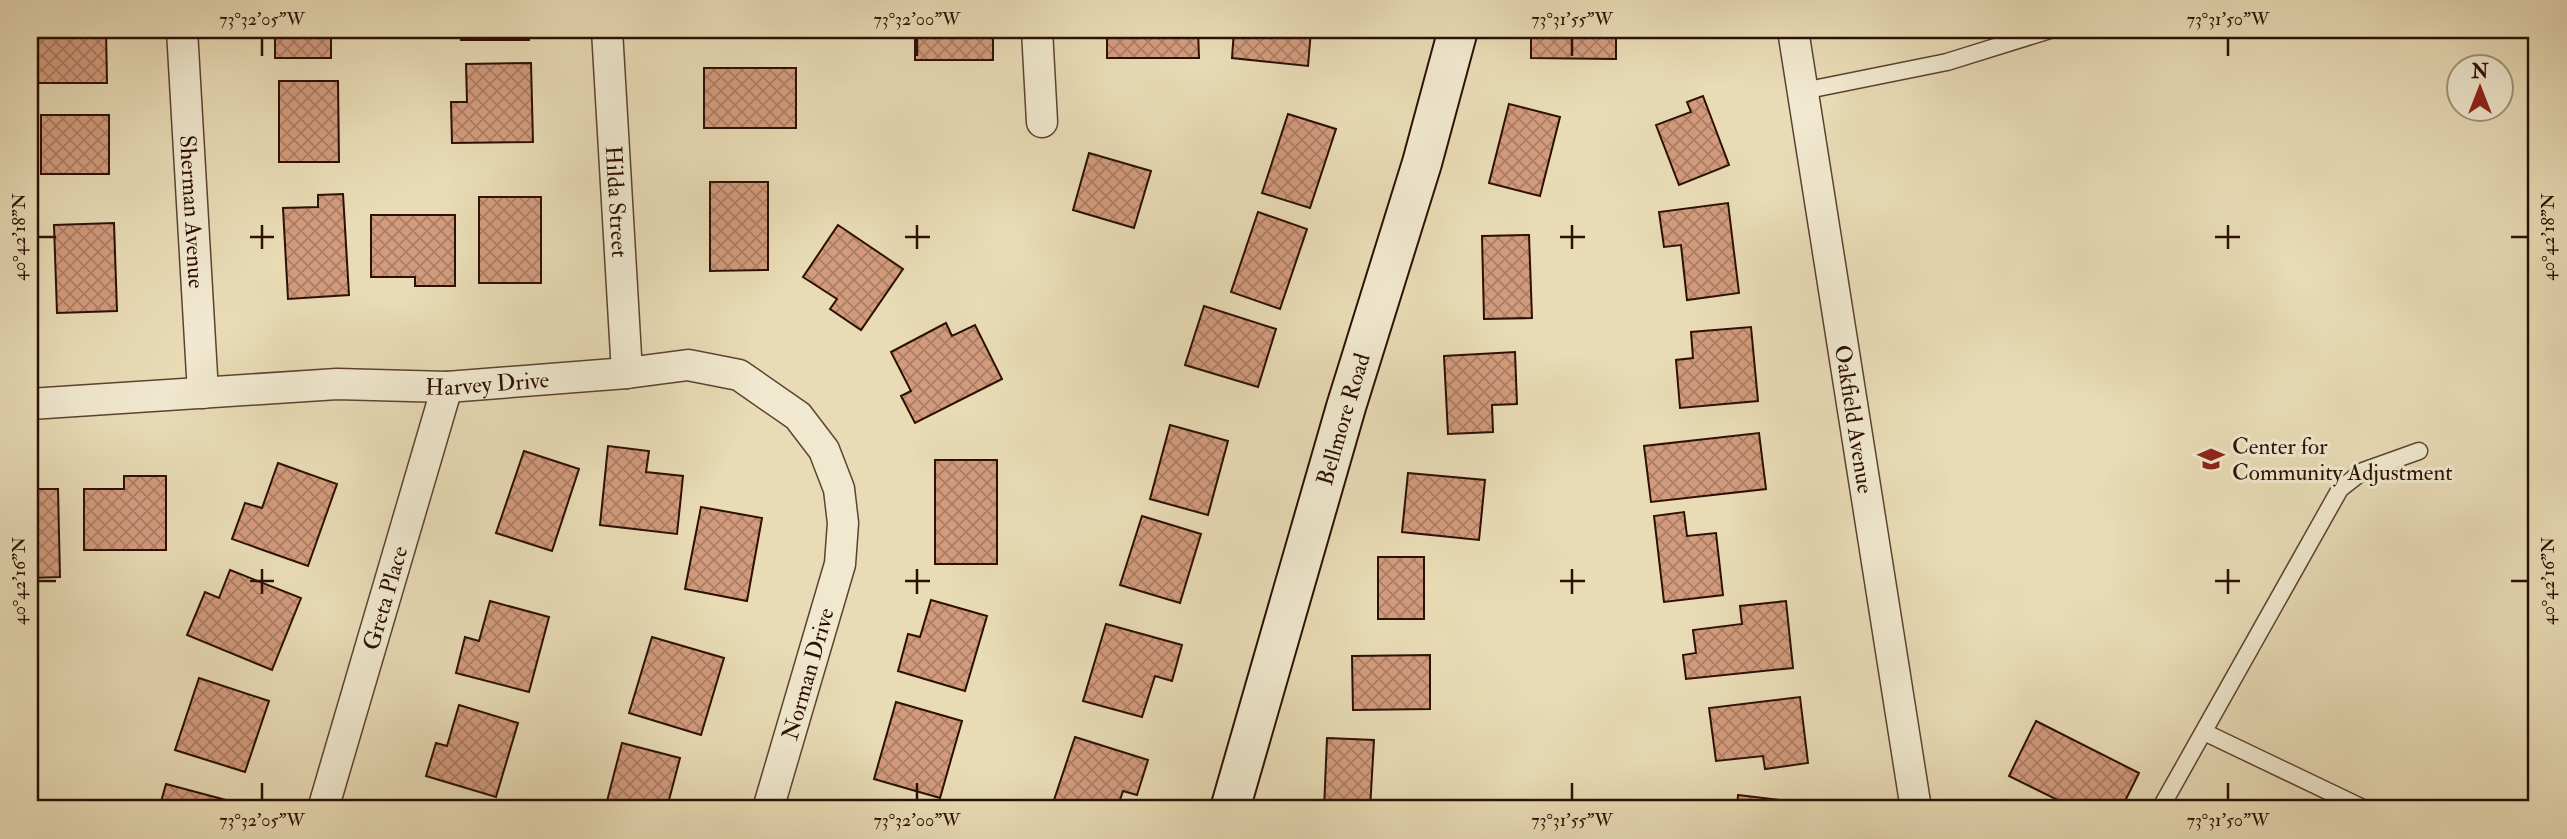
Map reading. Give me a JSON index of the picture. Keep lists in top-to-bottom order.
{
  "streets": {
    "main road": ["Bellmore Road"],
    "street": [
      "Hilda Street",
      "Sherman Avenue",
      "Harvey Drive",
      "Oakfield Avenue",
      "Greta Place",
      "Norman Drive"
    ]
  },
  "crossings": [
    ["Hilda Street", "Harvey Drive"],
    ["Sherman Avenue", "Harvey Drive"],
    ["Harvey Drive", "Greta Place"],
    ["Harvey Drive", "Norman Drive"]
  ],
  "places": {
    "school or university": ["Center for Community Adjustment"]
  },
  "north": "top",
  "coordinates": [
    "73°32'05\"W",
    "73°32'00\"W",
    "73°31'55\"W",
    "73°31'50\"W",
    "40°42'18\"N",
    "40°42'16\"N"
  ]
}
